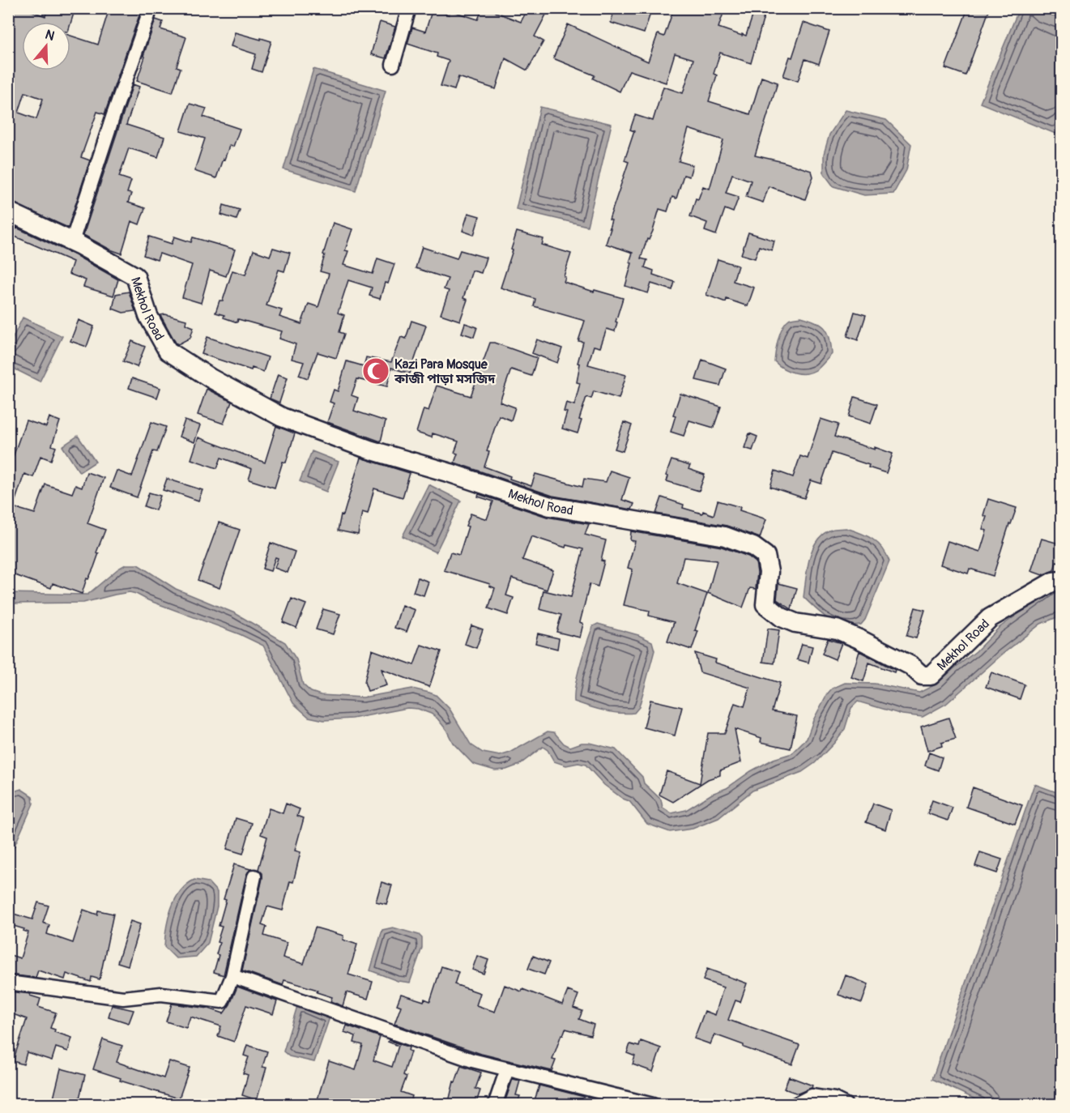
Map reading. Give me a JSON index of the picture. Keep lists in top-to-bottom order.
{
  "streets": {
    "street": ["Mekhol Road"]
  },
  "places": {
    "mosque": ["Kazi Para Mosque কাজী পাড়া মসজিদ"]
  },
  "north": "top"
}
